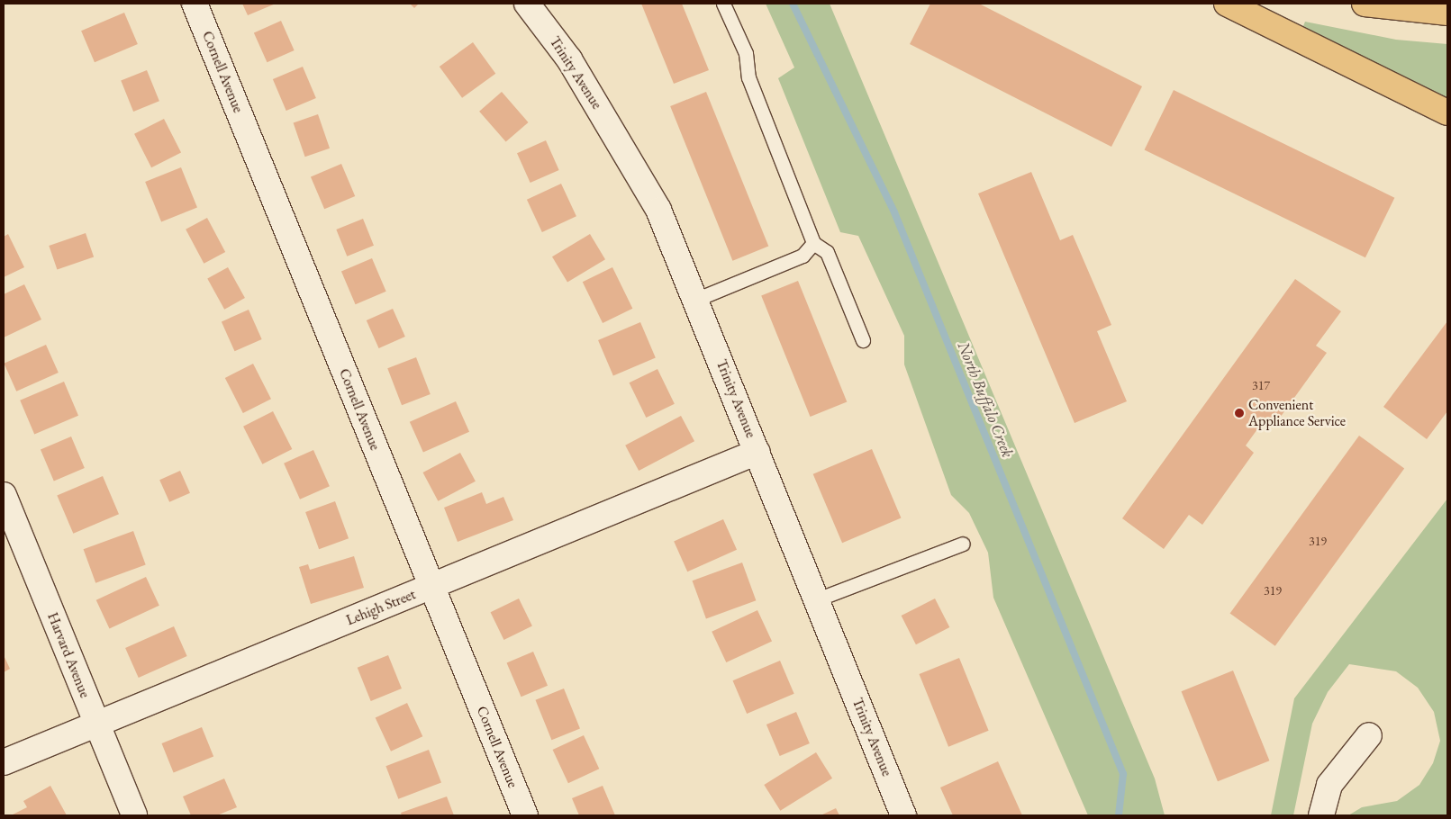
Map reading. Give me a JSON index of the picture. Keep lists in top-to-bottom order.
{
  "streets": {
    "street": [
      "Cornell Avenue",
      "Trinity Avenue",
      "Lehigh Street",
      "Harvard Avenue"
    ]
  },
  "crossings": [
    ["Cornell Avenue", "Lehigh Street"],
    ["Trinity Avenue", "Lehigh Street"],
    ["Lehigh Street", "Harvard Avenue"]
  ],
  "water": ["North Buffalo Creek"],
  "places": ["Convenient Appliance Service"],
  "house_numbers": ["317", "319", "319"]
}
